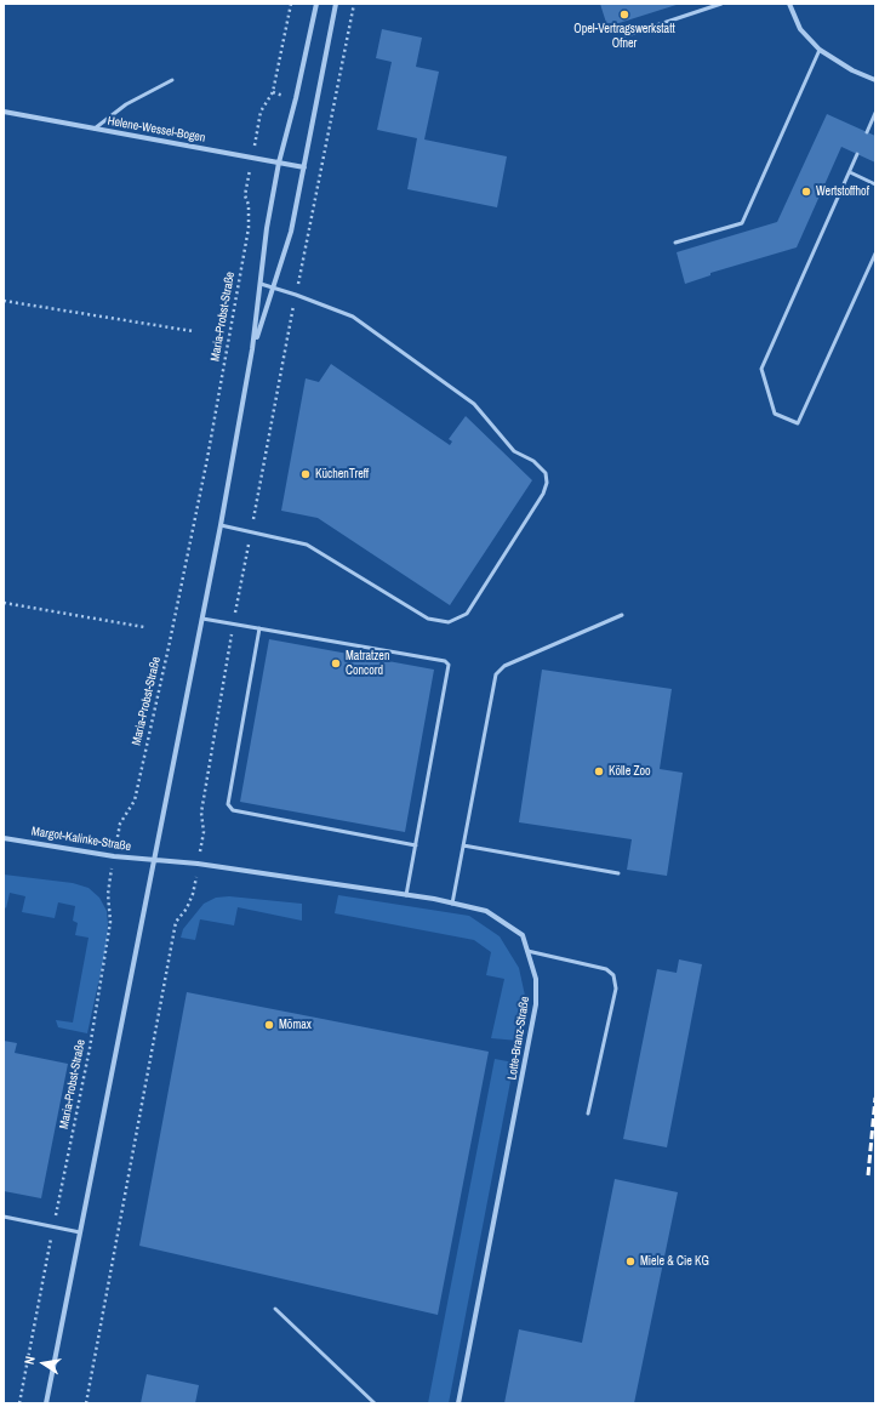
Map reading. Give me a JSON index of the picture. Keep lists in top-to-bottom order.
{
  "streets": {
    "street": ["Helene-Wessel-Bogen", "Margot-Kalinke-Straße", "Lotte-Branz-Straße"],
    "path": ["Maria-Probst-Straße"]
  },
  "crossings": [
    ["Helene-Wessel-Bogen", "Maria-Probst-Straße"],
    ["Maria-Probst-Straße", "Margot-Kalinke-Straße"],
    ["Margot-Kalinke-Straße", "Lotte-Branz-Straße"]
  ],
  "places": [
    "Opel-Vertragswerkstatt Ofner",
    "Wertstoffhof",
    "KüchenTreff",
    "Matratzen Concord",
    "Kölle Zoo",
    "Mömax",
    "Miele & Cie KG"
  ],
  "north": "left"
}
